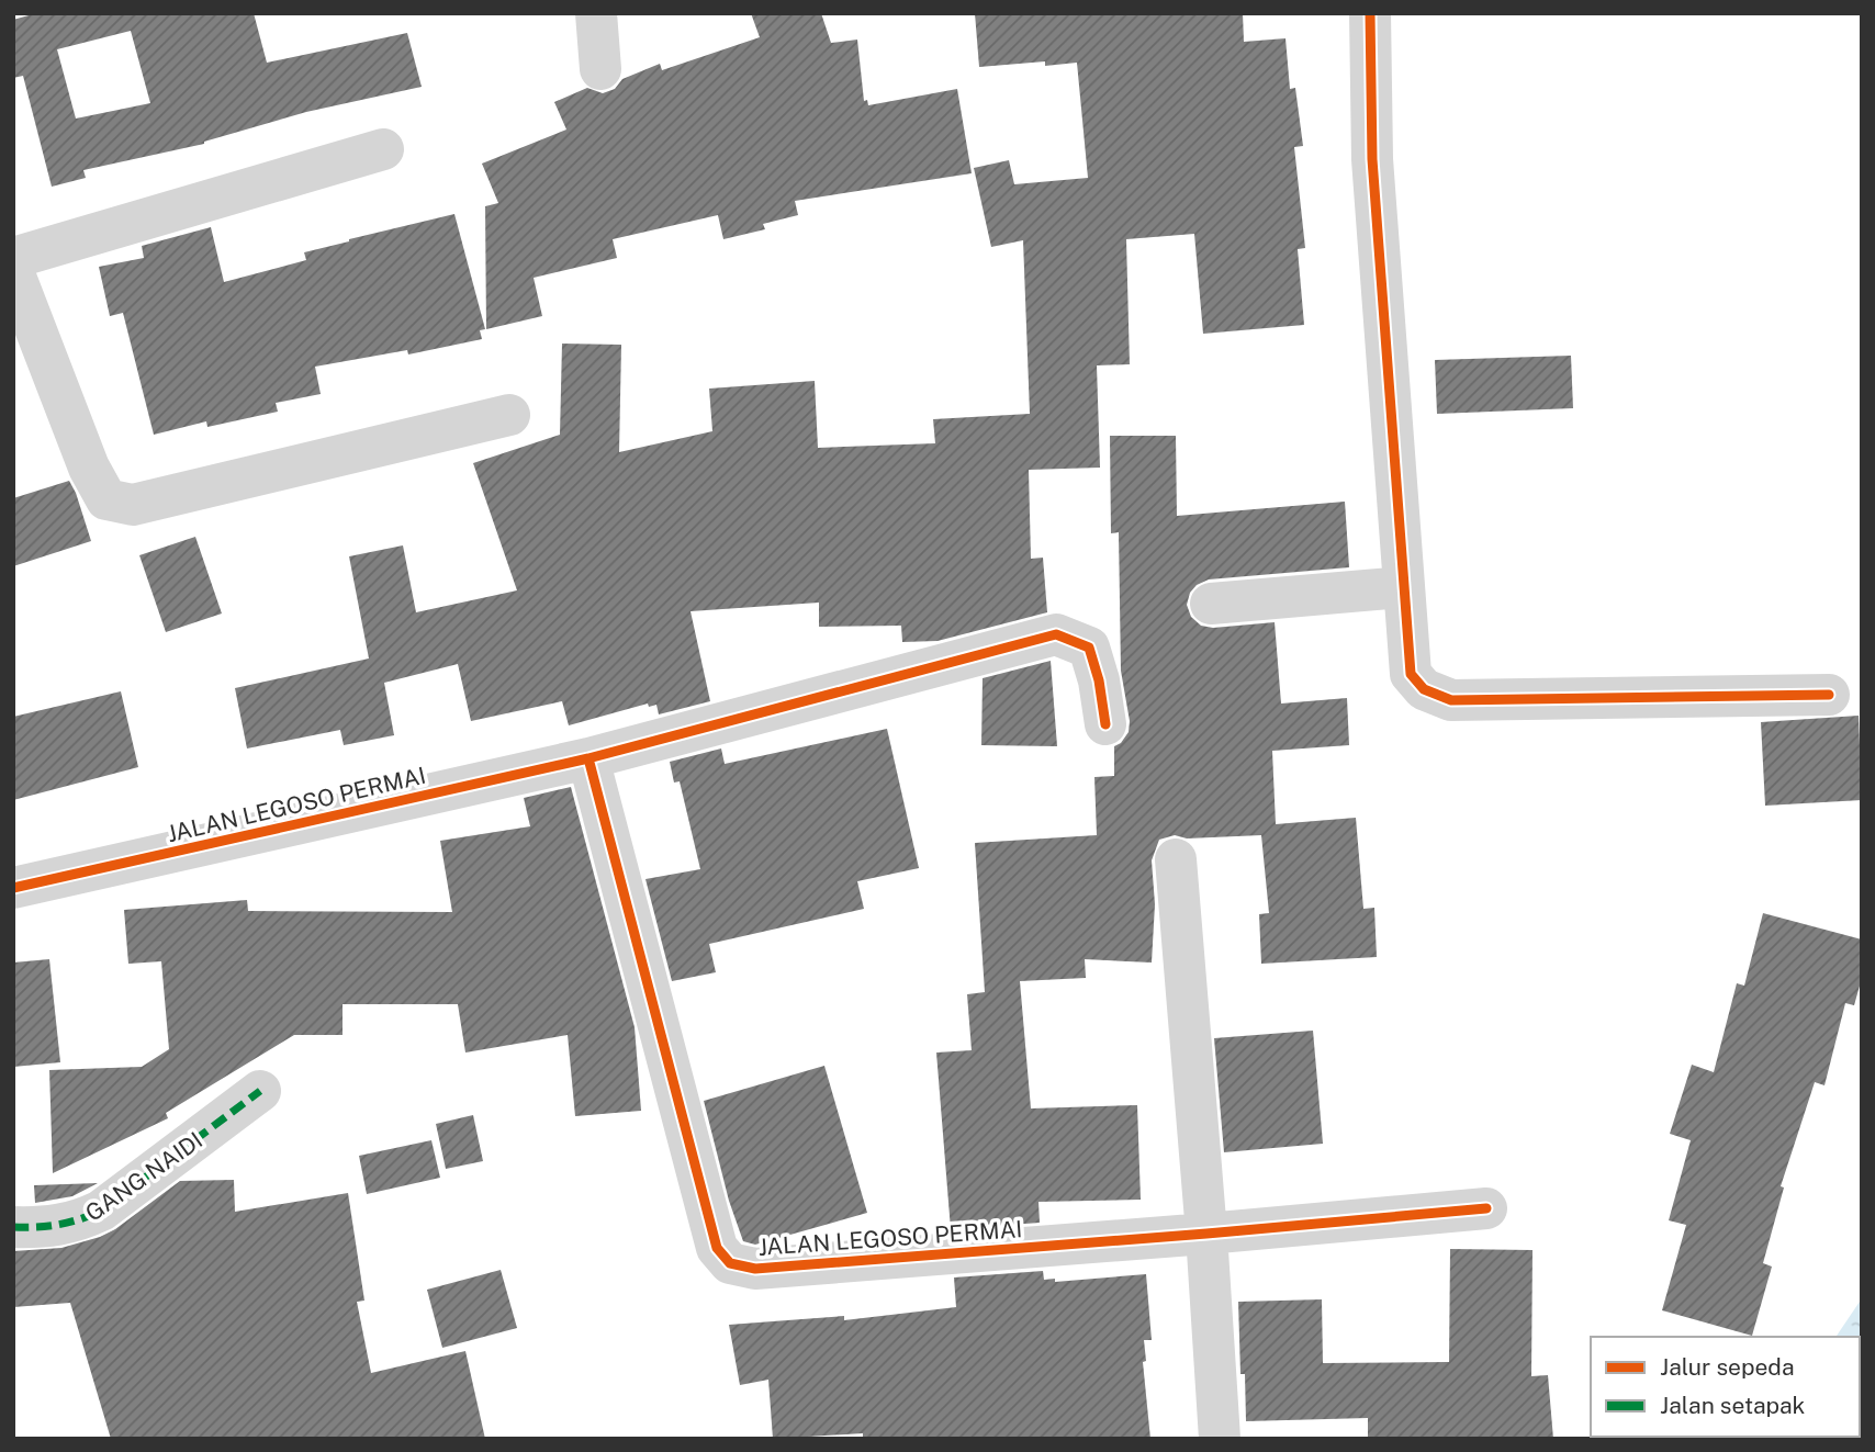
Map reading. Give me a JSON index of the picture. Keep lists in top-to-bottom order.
{
  "streets": {
    "street": ["JALAN LEGOSO PERMAI", "GANG NAIDI"]
  },
  "legend": ["Jalur sepeda", "Jalan setapak"]
}
